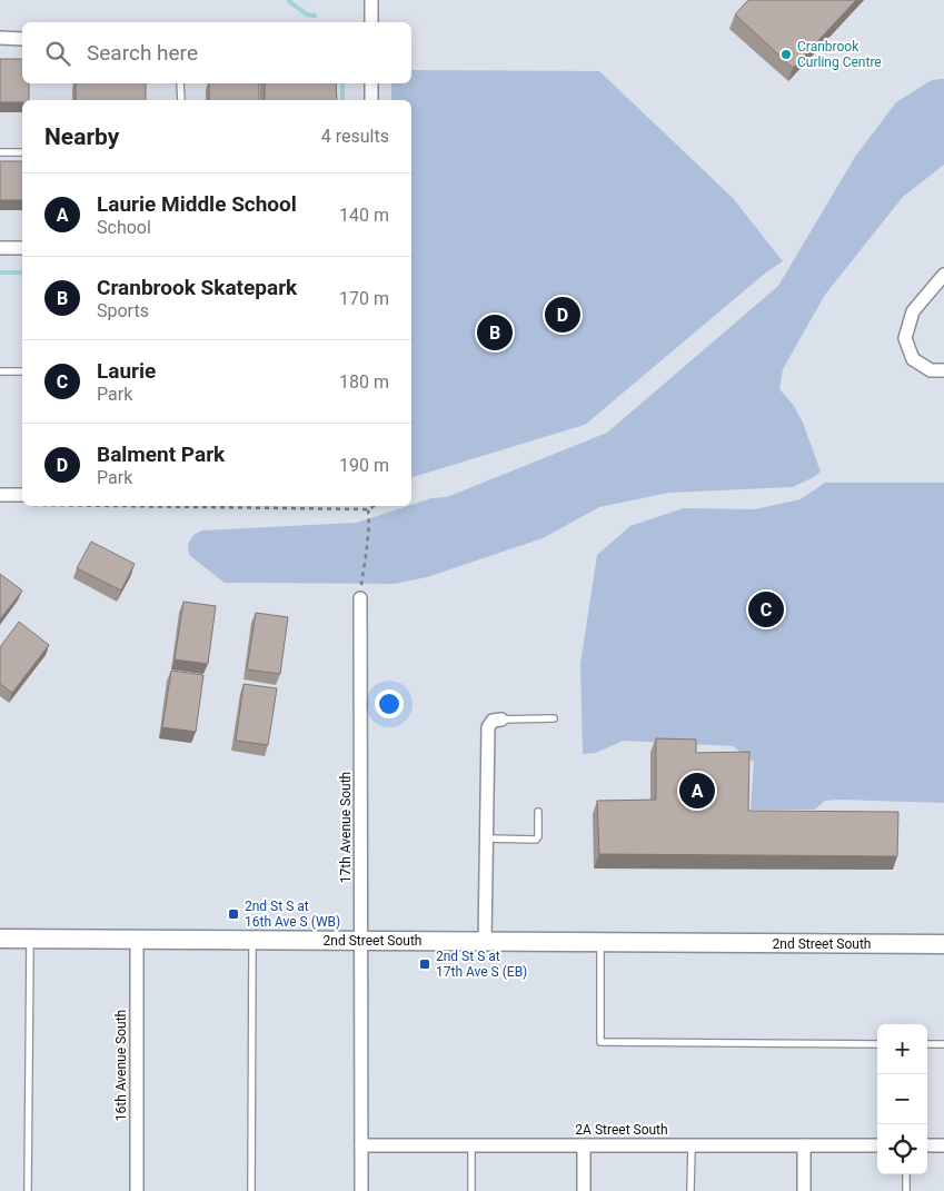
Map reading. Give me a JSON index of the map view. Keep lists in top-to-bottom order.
{
  "streets": {
    "main road": ["2nd Street South"],
    "street": ["17th Avenue South", "16th Avenue South", "2A Street South"]
  },
  "crossings": [
    ["17th Avenue South", "2nd Street South"],
    ["17th Avenue South", "2A Street South"],
    ["2nd Street South", "16th Avenue South"]
  ],
  "places": {
    "other": ["Cranbrook Curling Centre"],
    "transit": ["2nd St S at 16th Ave S (WB)", "2nd St S at 17th Ave S (EB)"]
  },
  "page": {
    "search": "Search here",
    "heading": ["Nearby", "4 results"],
    "list": [
      {
        "mark": "A",
        "name": "Laurie Middle School",
        "note": "School",
        "value": "140 m"
      },
      {
        "mark": "B",
        "name": "Cranbrook Skatepark",
        "note": "Sports",
        "value": "170 m"
      },
      {
        "mark": "C",
        "name": "Laurie",
        "note": "Park",
        "value": "180 m"
      },
      {
        "mark": "D",
        "name": "Balment Park",
        "note": "Park",
        "value": "190 m"
      }
    ],
    "pins": [
      "D",
      "B",
      "C",
      "A"
    ],
    "map_buttons": ["+", "−"]
  }
}
